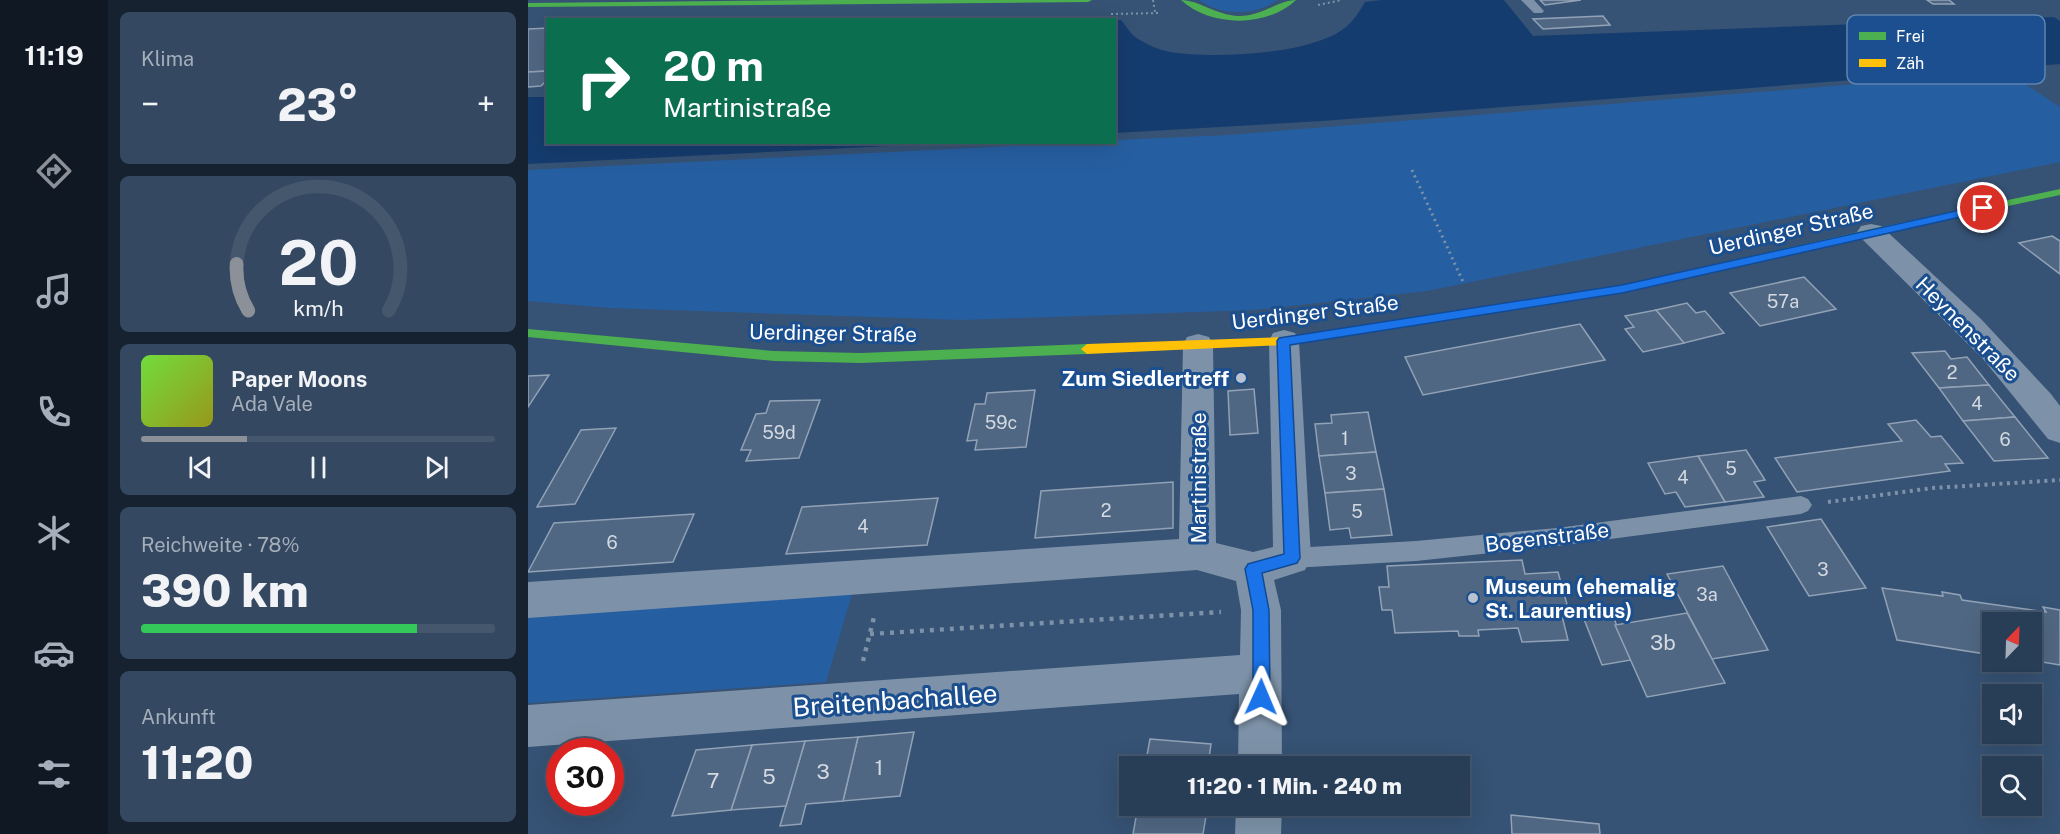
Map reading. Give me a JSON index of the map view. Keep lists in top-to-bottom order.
{
  "streets": {
    "street": [
      "Uerdinger Straße",
      "Heynenstraße",
      "Martinistraße",
      "Breitenbachallee"
    ],
    "lane": ["Bogenstraße"]
  },
  "crossings": [
    ["Uerdinger Straße", "Heynenstraße"],
    ["Uerdinger Straße", "Martinistraße"]
  ],
  "places": ["Zum Siedlertreff", "Museum (ehemalig St. Laurentius)"],
  "house_numbers": [
    "57a",
    "2",
    "4",
    "59c",
    "59d",
    "1",
    "6",
    "5",
    "3",
    "4",
    "2",
    "5",
    "4",
    "6",
    "3",
    "3a",
    "3b",
    "1",
    "3",
    "5",
    "7"
  ],
  "legend": ["Frei", "Zäh"],
  "north": "top right",
  "page": {
    "tabs": "11:19",
    "tile": [
      "Klima",
      ["Reichweite · 78%", "390 km"],
      ["Ankunft", "11:20"]
    ],
    "turn": ["20 m", "Martinistraße"],
    "heat": ["−", "23°", "+"],
    "song": ["Paper Moons", "Ada Vale"],
    "limit": "30",
    "trip": "11:20 · 1 Min. · 240 m",
    "gauge": ["20", "km/h"]
  }
}
